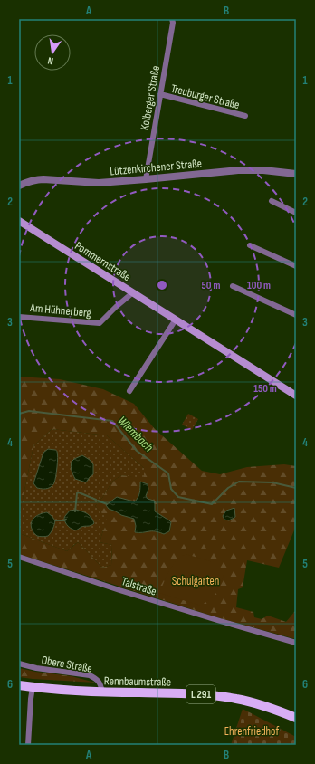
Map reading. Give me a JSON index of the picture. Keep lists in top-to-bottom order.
{
  "streets": {
    "main road": ["Pommernstraße", "Rennbaumstraße", "L 291"],
    "street": [
      "Treuburger Straße",
      "Kolberger Straße",
      "Lützenkirchener Straße",
      "Am Hühnerberg",
      "Talstraße",
      "Obere Straße"
    ]
  },
  "crossings": [
    ["Treuburger Straße", "Kolberger Straße"],
    ["Kolberger Straße", "Lützenkirchener Straße"],
    ["Pommernstraße", "Am Hühnerberg"],
    ["Obere Straße", "Rennbaumstraße"]
  ],
  "water": ["Wiembach"],
  "parks": ["Schulgarten", "Ehrenfriedhof"],
  "north": "bottom",
  "grid": {
    "columns": ["A", "B"],
    "rows": [
      "1",
      "2",
      "3",
      "4",
      "5",
      "6"
    ]
  },
  "rings": ["50 m", "100 m", "150 m"]
}
